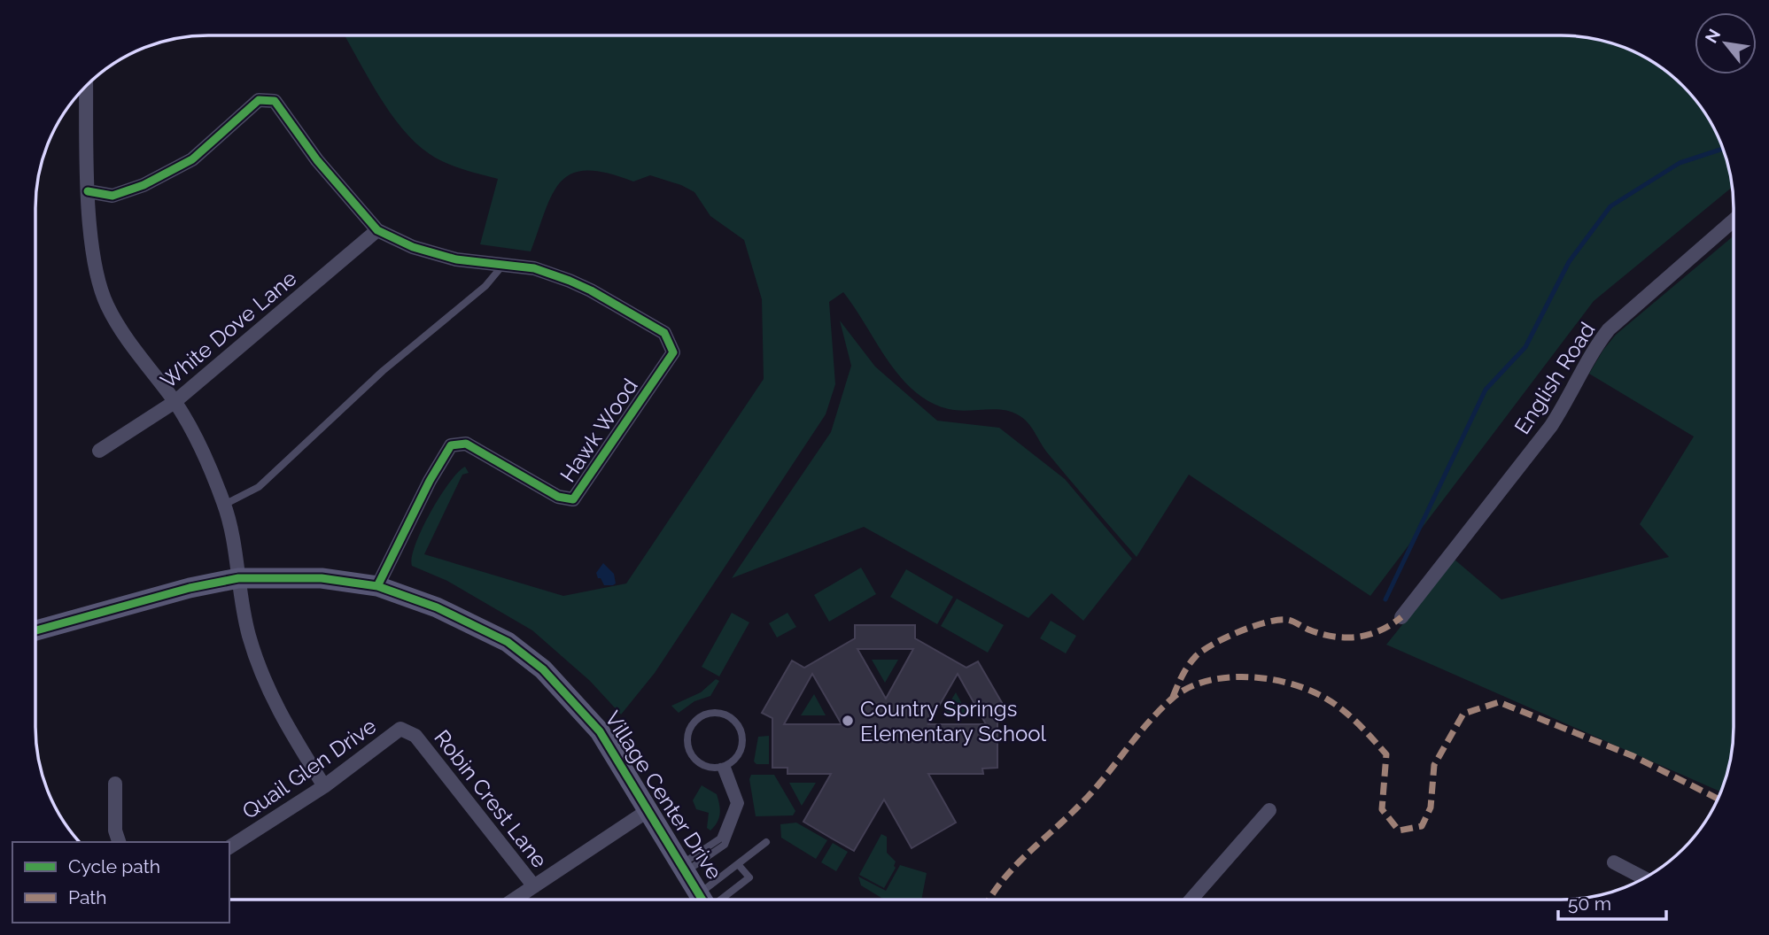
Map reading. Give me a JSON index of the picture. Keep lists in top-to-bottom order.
{
  "streets": {
    "street": [
      "White Dove Lane",
      "English Road",
      "Hawk Wood",
      "Quail Glen Drive",
      "Village Center Drive",
      "Robin Crest Lane"
    ]
  },
  "crossings": [
    ["Hawk Wood", "Village Center Drive"],
    ["Quail Glen Drive", "Robin Crest Lane"]
  ],
  "places": ["Country Springs Elementary School"],
  "legend": ["Cycle path", "Path"],
  "scale_bar": "50 m",
  "north": "top left"
}
